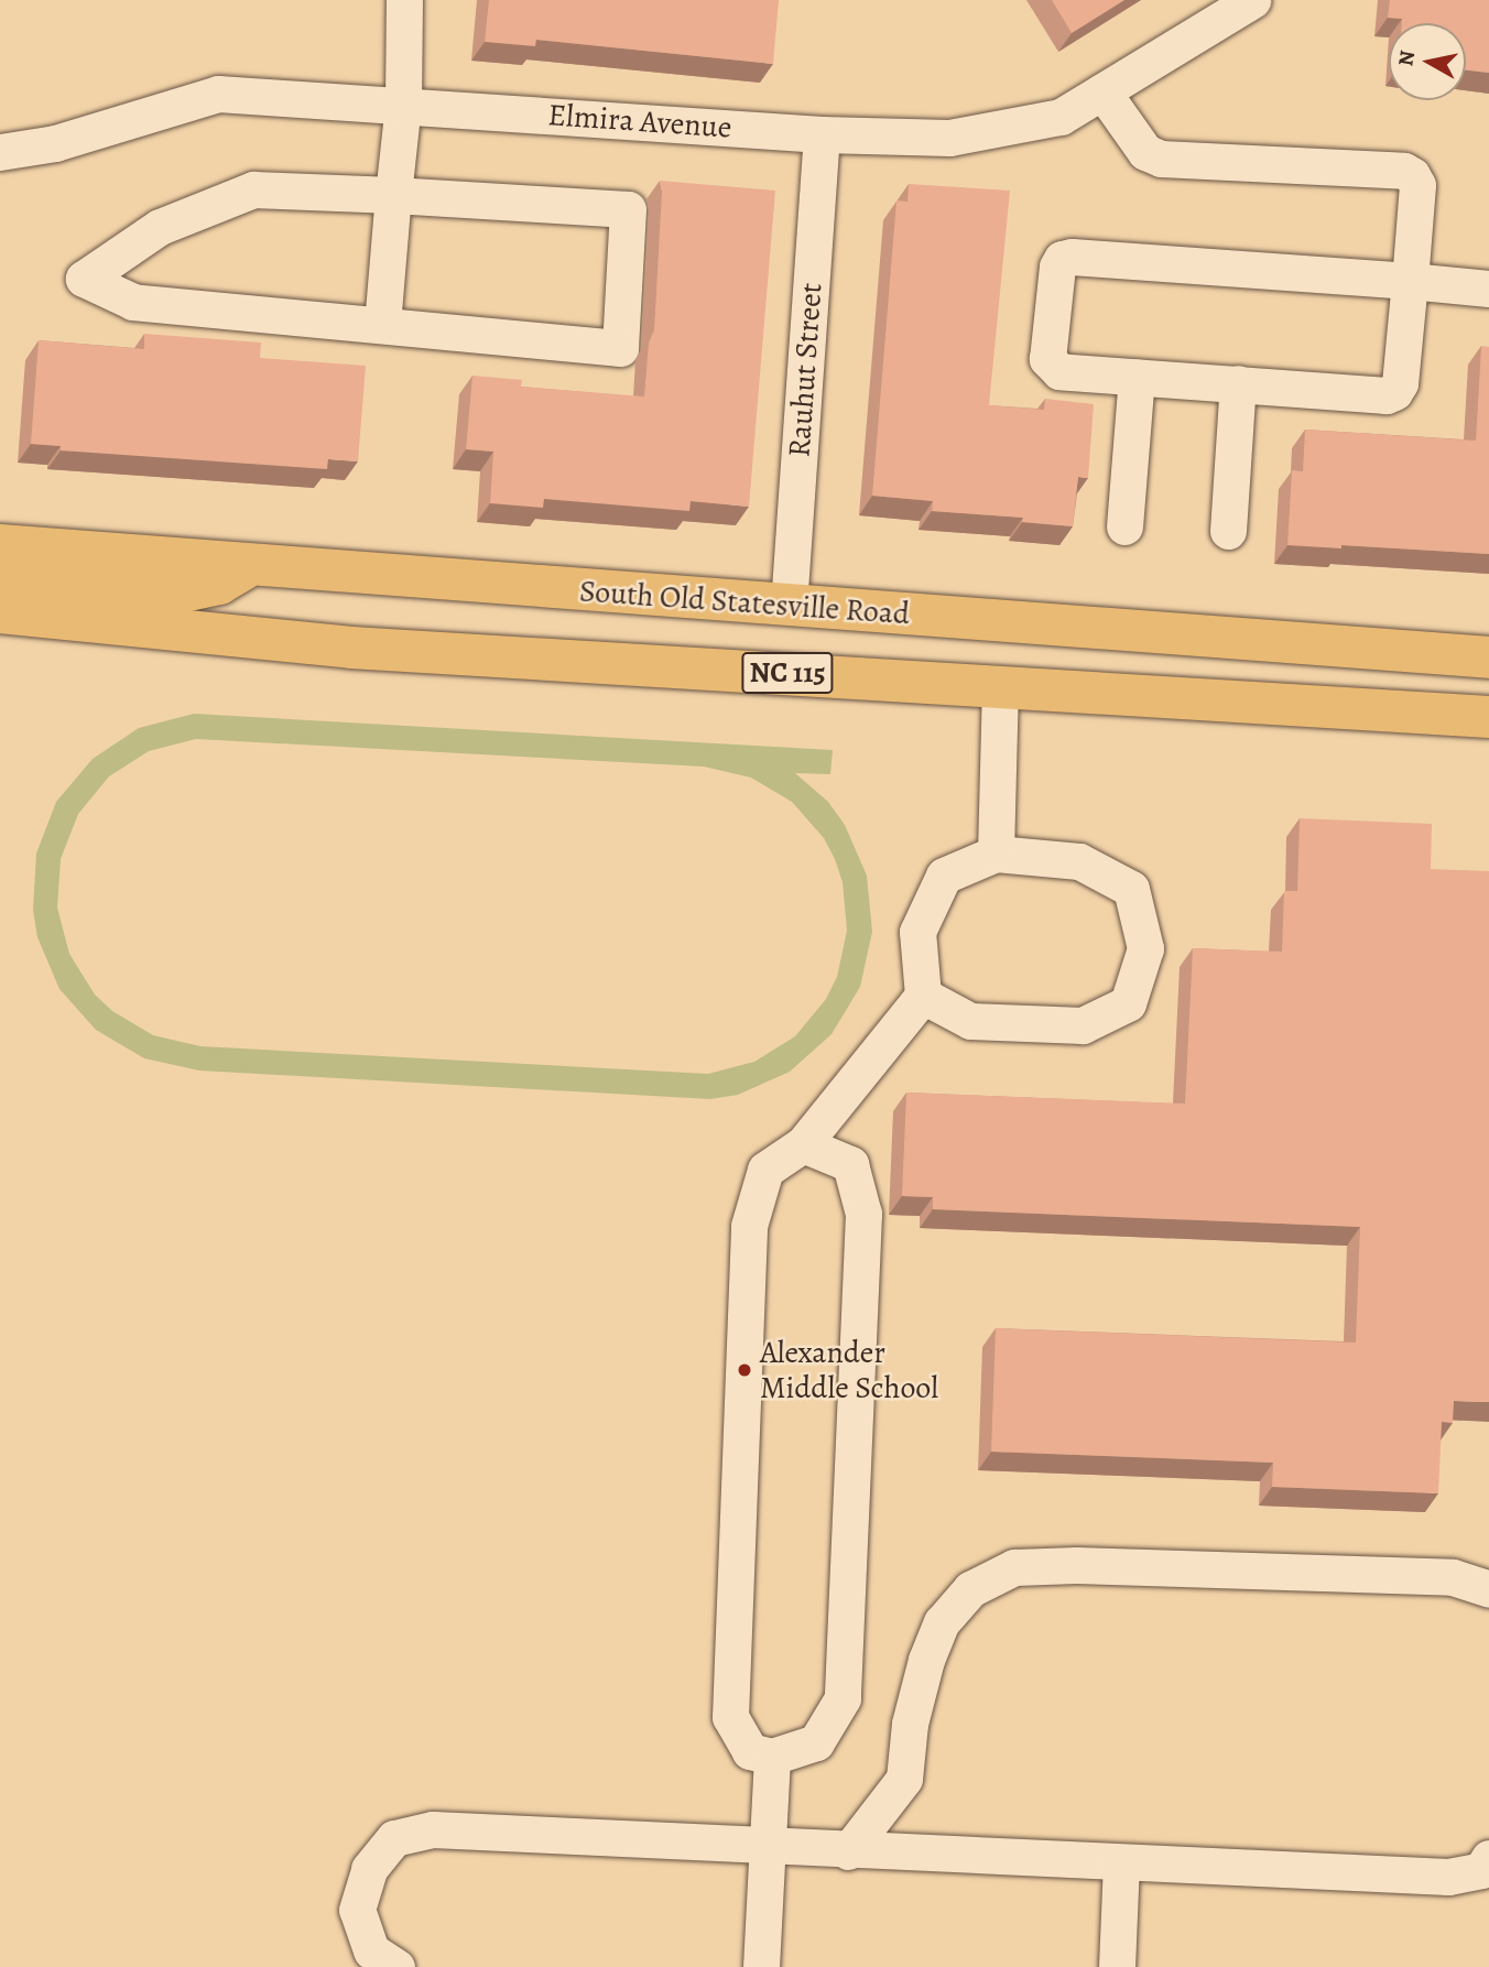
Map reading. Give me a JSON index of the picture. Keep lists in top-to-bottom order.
{
  "streets": {
    "main road": ["South Old Statesville Road", "NC 115"],
    "street": ["Elmira Avenue", "Rauhut Street"]
  },
  "crossings": [
    ["Elmira Avenue", "Rauhut Street"],
    ["Rauhut Street", "South Old Statesville Road"]
  ],
  "places": ["Alexander Middle School"],
  "north": "left"
}
